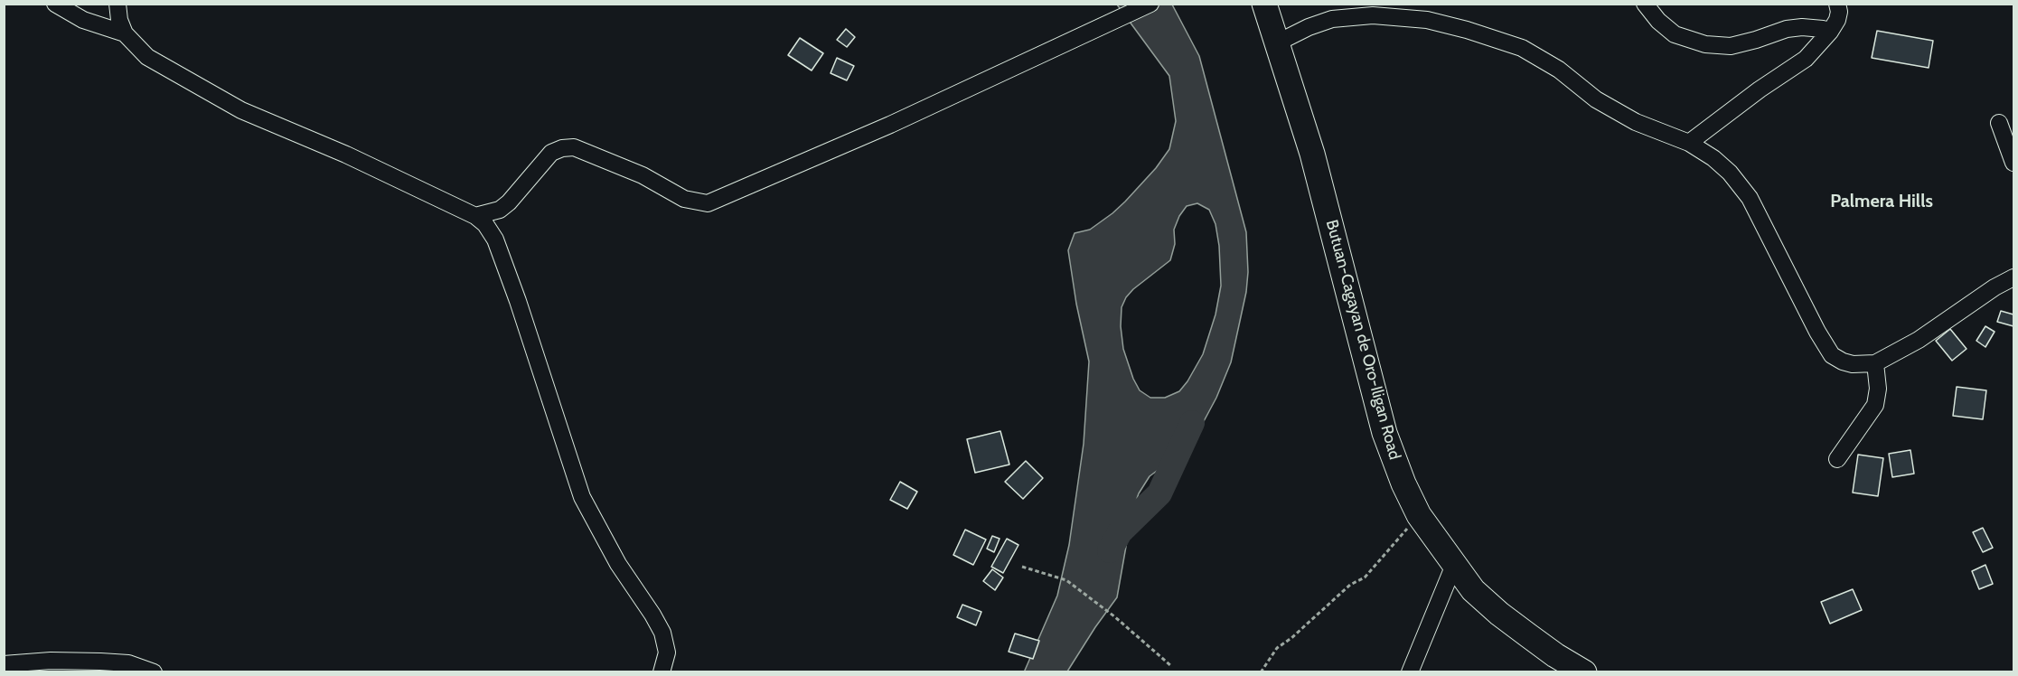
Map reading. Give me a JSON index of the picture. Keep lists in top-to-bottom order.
{
  "streets": {
    "highway": ["Butuan-Cagayan de Oro-Iligan Road"]
  },
  "districts": ["Palmera Hills"]
}
